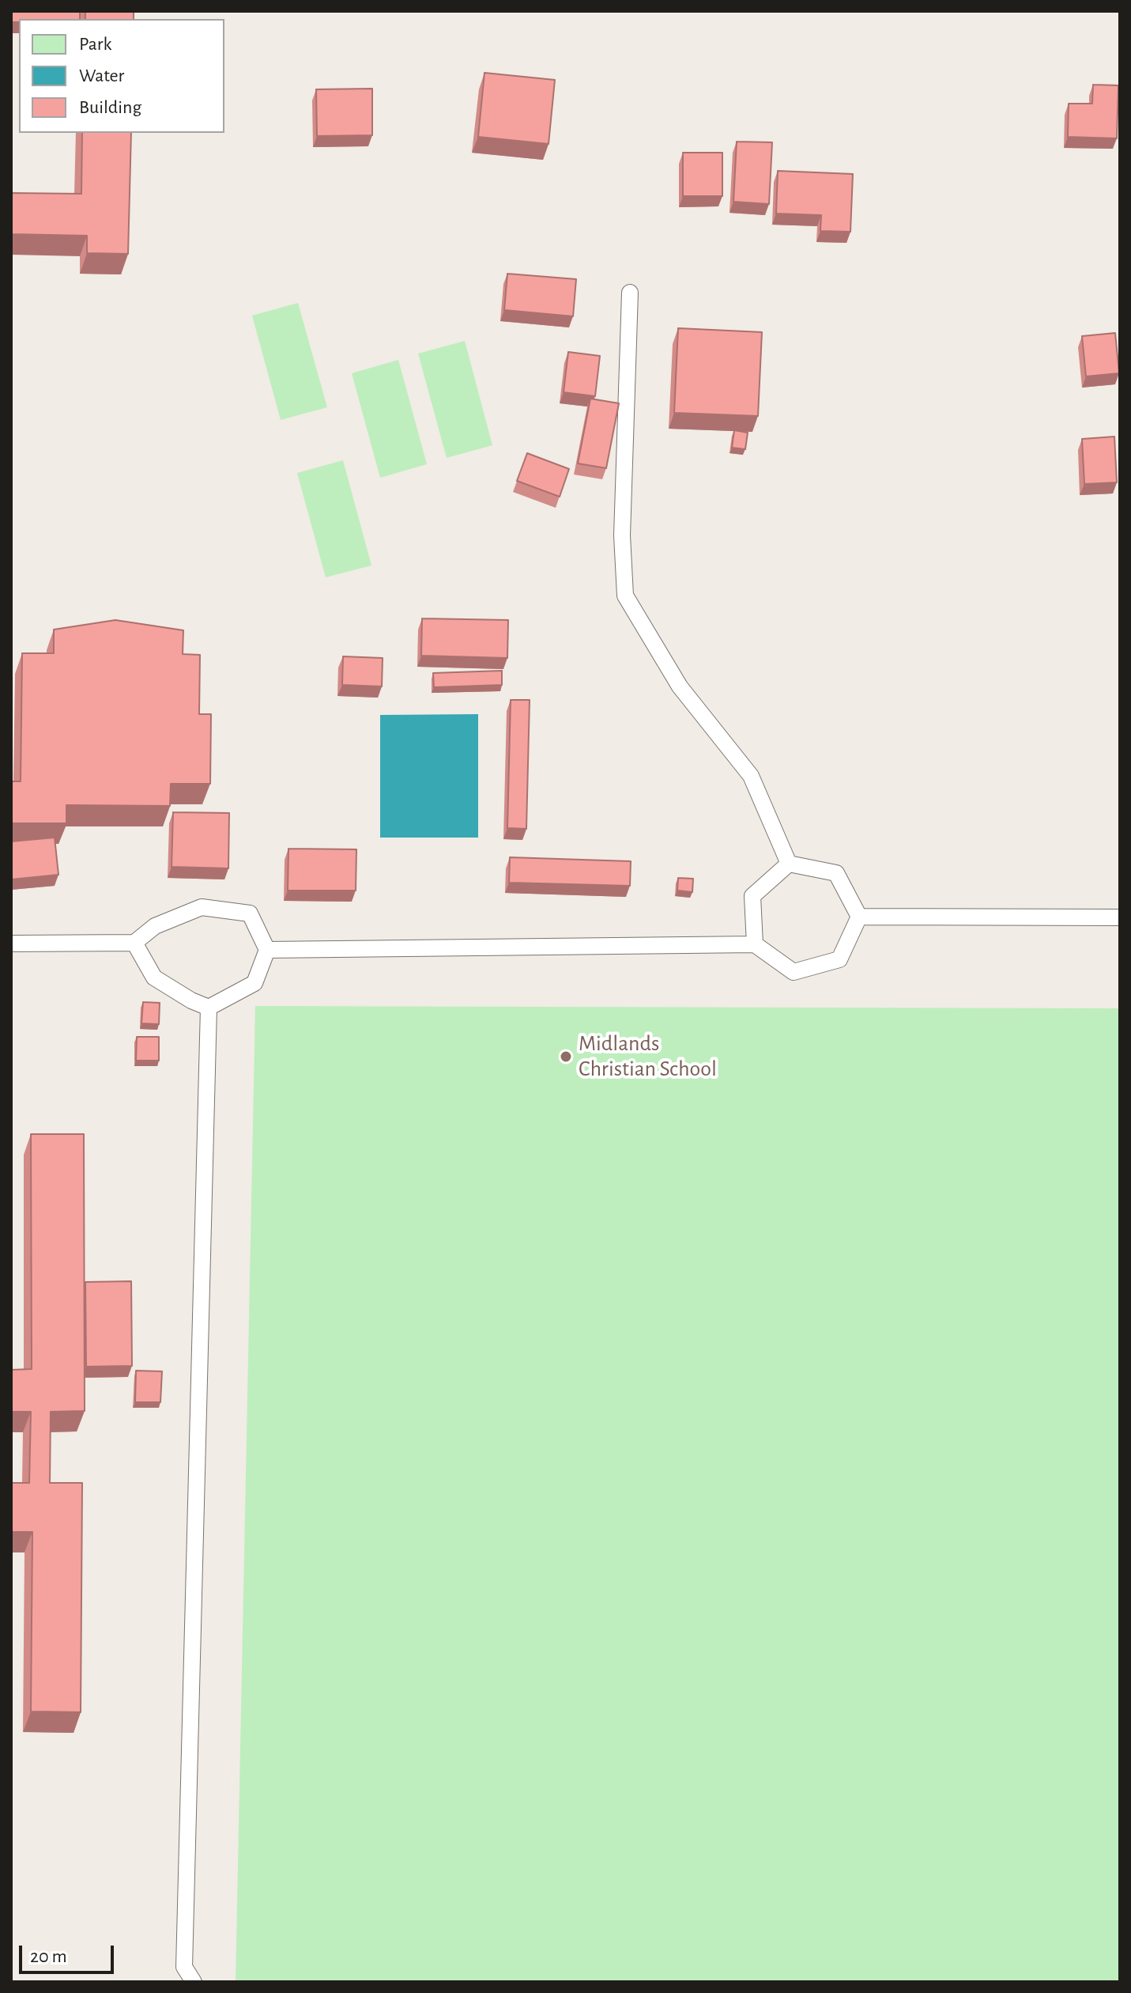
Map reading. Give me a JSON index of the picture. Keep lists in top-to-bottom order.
{
  "places": ["Midlands Christian School"],
  "legend": ["Park", "Water", "Building"],
  "scale_bar": "20 m"
}
